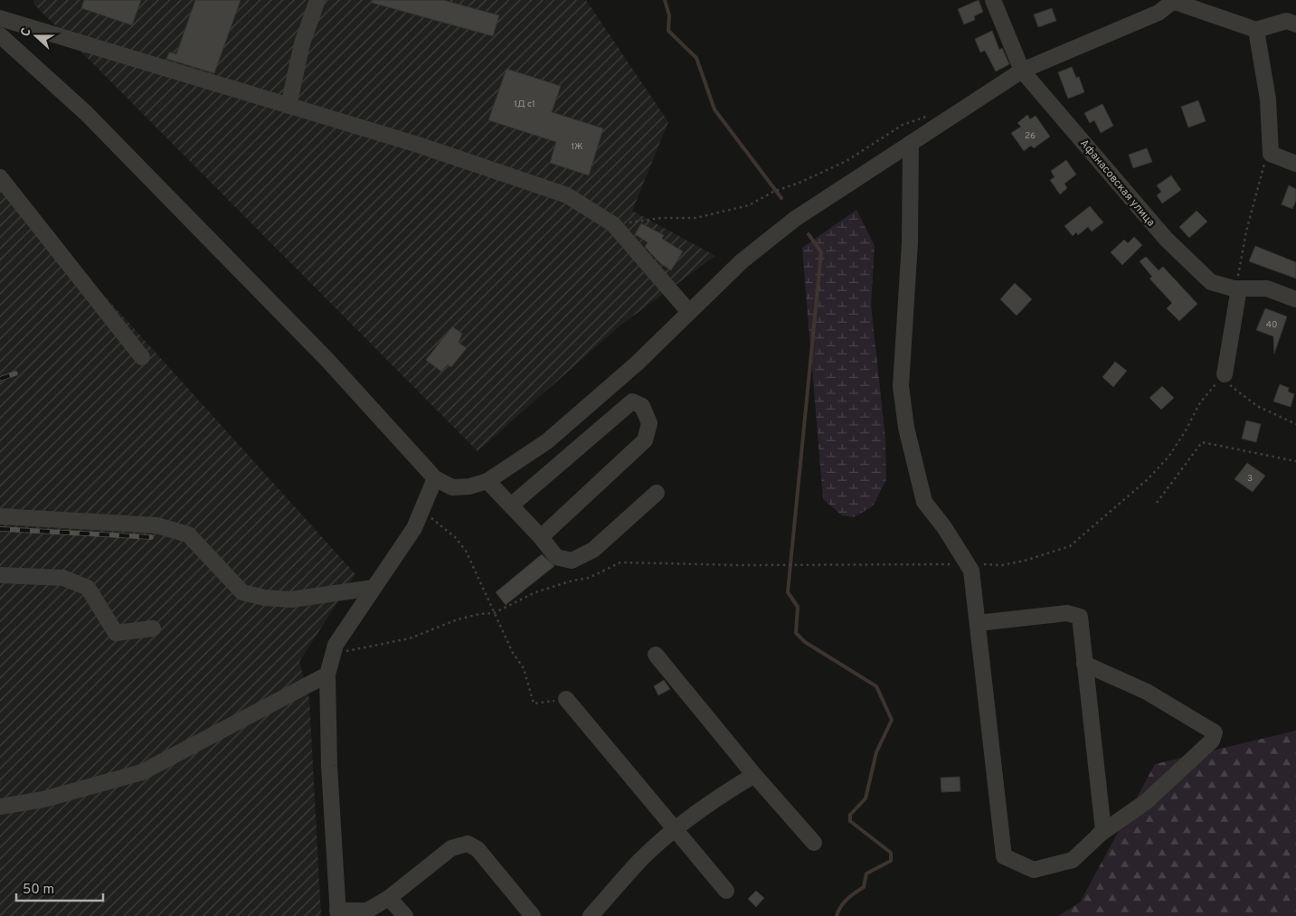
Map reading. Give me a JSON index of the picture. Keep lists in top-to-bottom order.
{
  "streets": {
    "street": ["Афанасовская улица"]
  },
  "house_numbers": [
    "1Д с1",
    "26",
    "1Ж",
    "40",
    "3"
  ],
  "scale_bar": "50 m",
  "north": "left"
}
